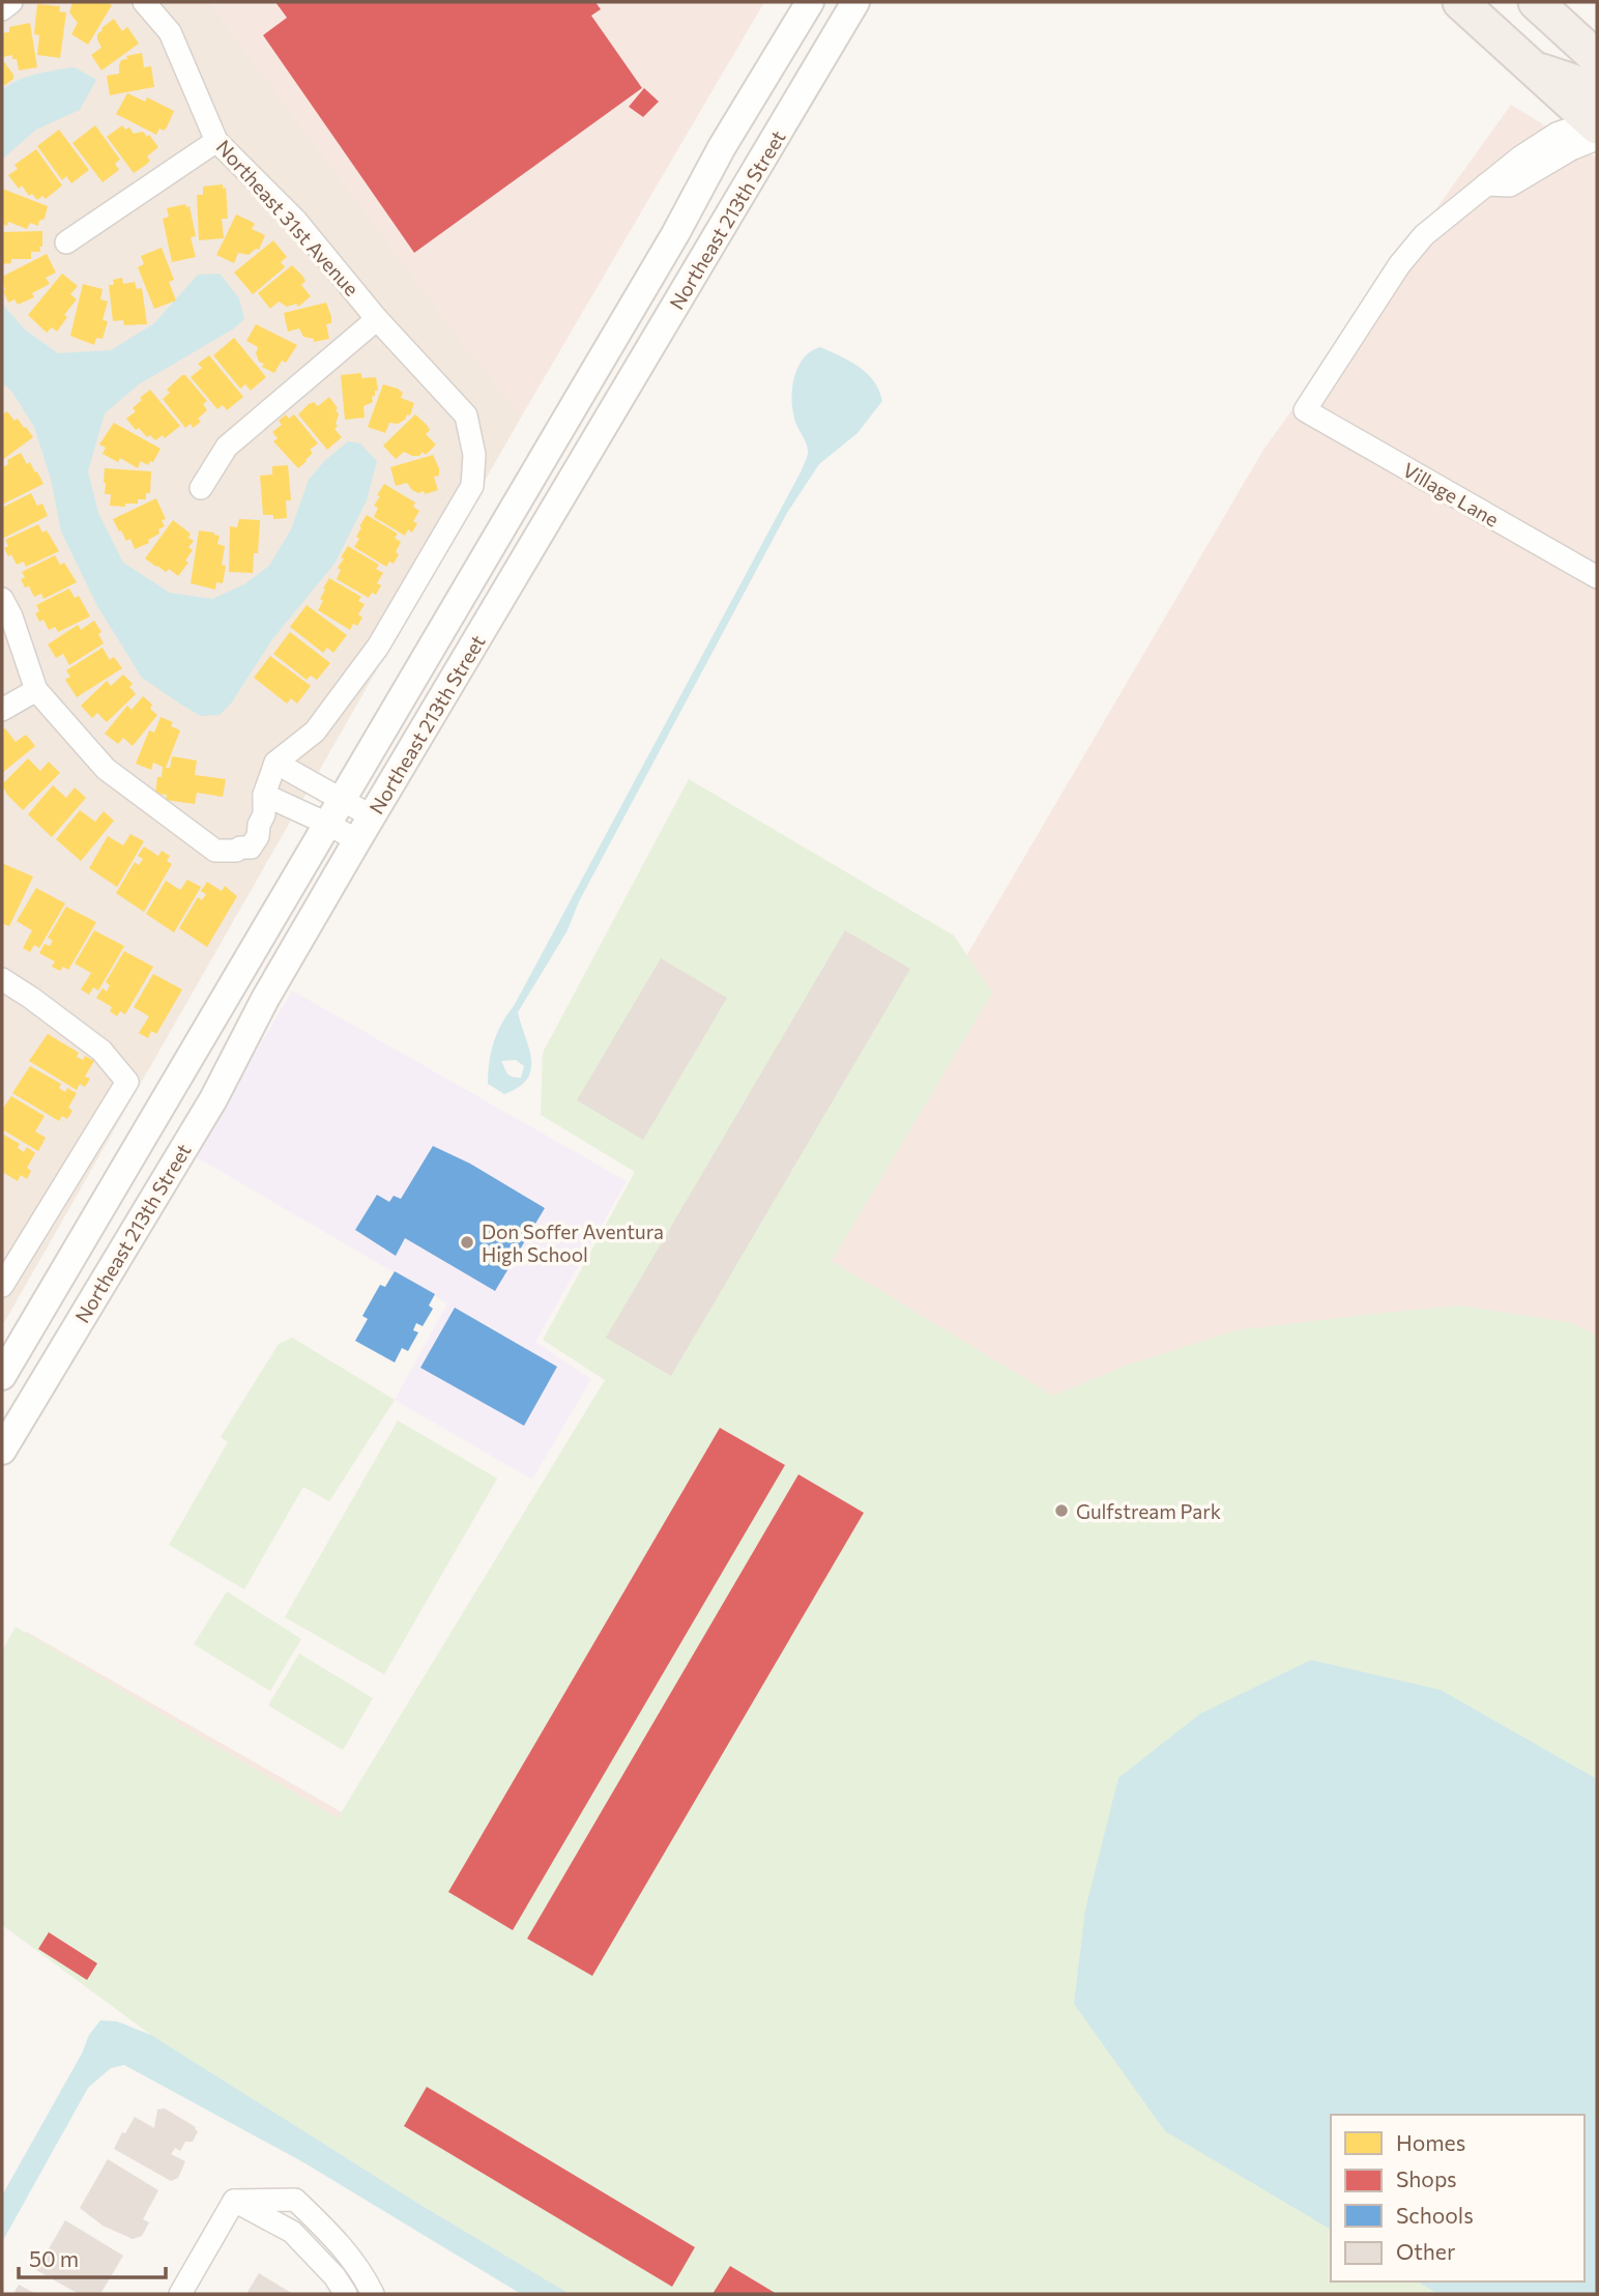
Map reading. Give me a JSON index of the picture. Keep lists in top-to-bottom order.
{
  "streets": {
    "street": ["Northeast 31st Avenue", "Northeast 213th Street", "Village Lane"]
  },
  "places": ["Don Soffer Aventura High School", "Gulfstream Park"],
  "legend": [
    "Homes",
    "Shops",
    "Schools",
    "Other"
  ],
  "scale_bar": "50 m"
}
